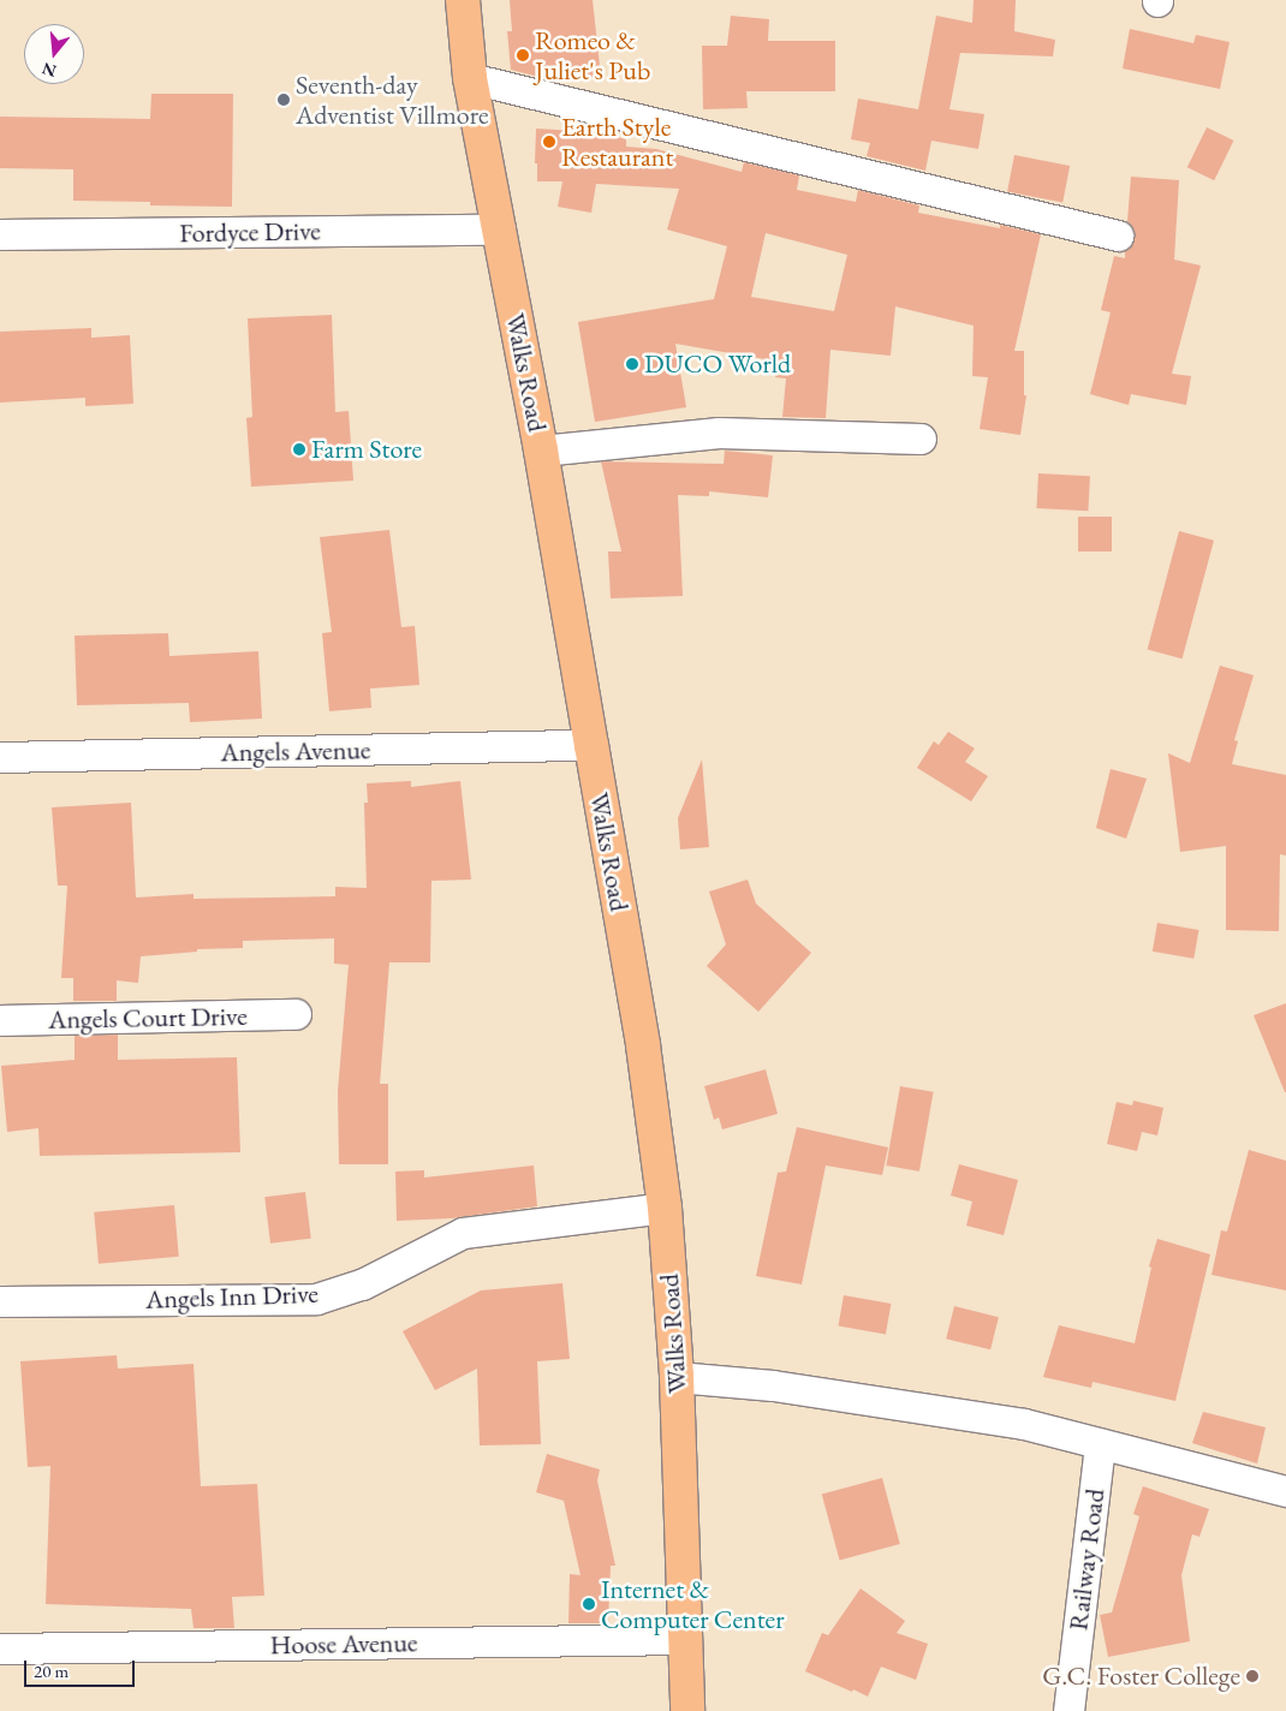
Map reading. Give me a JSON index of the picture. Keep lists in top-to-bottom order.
{
  "streets": {
    "main road": ["Walks Road"],
    "street": [
      "Fordyce Drive",
      "Angels Avenue",
      "Angels Court Drive",
      "Angels Inn Drive",
      "Railway Road",
      "Hoose Avenue"
    ]
  },
  "crossings": [
    ["Fordyce Drive", "Walks Road"],
    ["Walks Road", "Angels Avenue"],
    ["Walks Road", "Angels Inn Drive"],
    ["Walks Road", "Hoose Avenue"]
  ],
  "places": [
    "Romeo & Juliet's Pub",
    "Seventh-day Adventist Villmore",
    "Earth Style Restaurant",
    "DUCO World",
    "Farm Store",
    "Internet & Computer Center",
    "G.C. Foster College"
  ],
  "scale_bar": "20 m",
  "north": "bottom"
}
